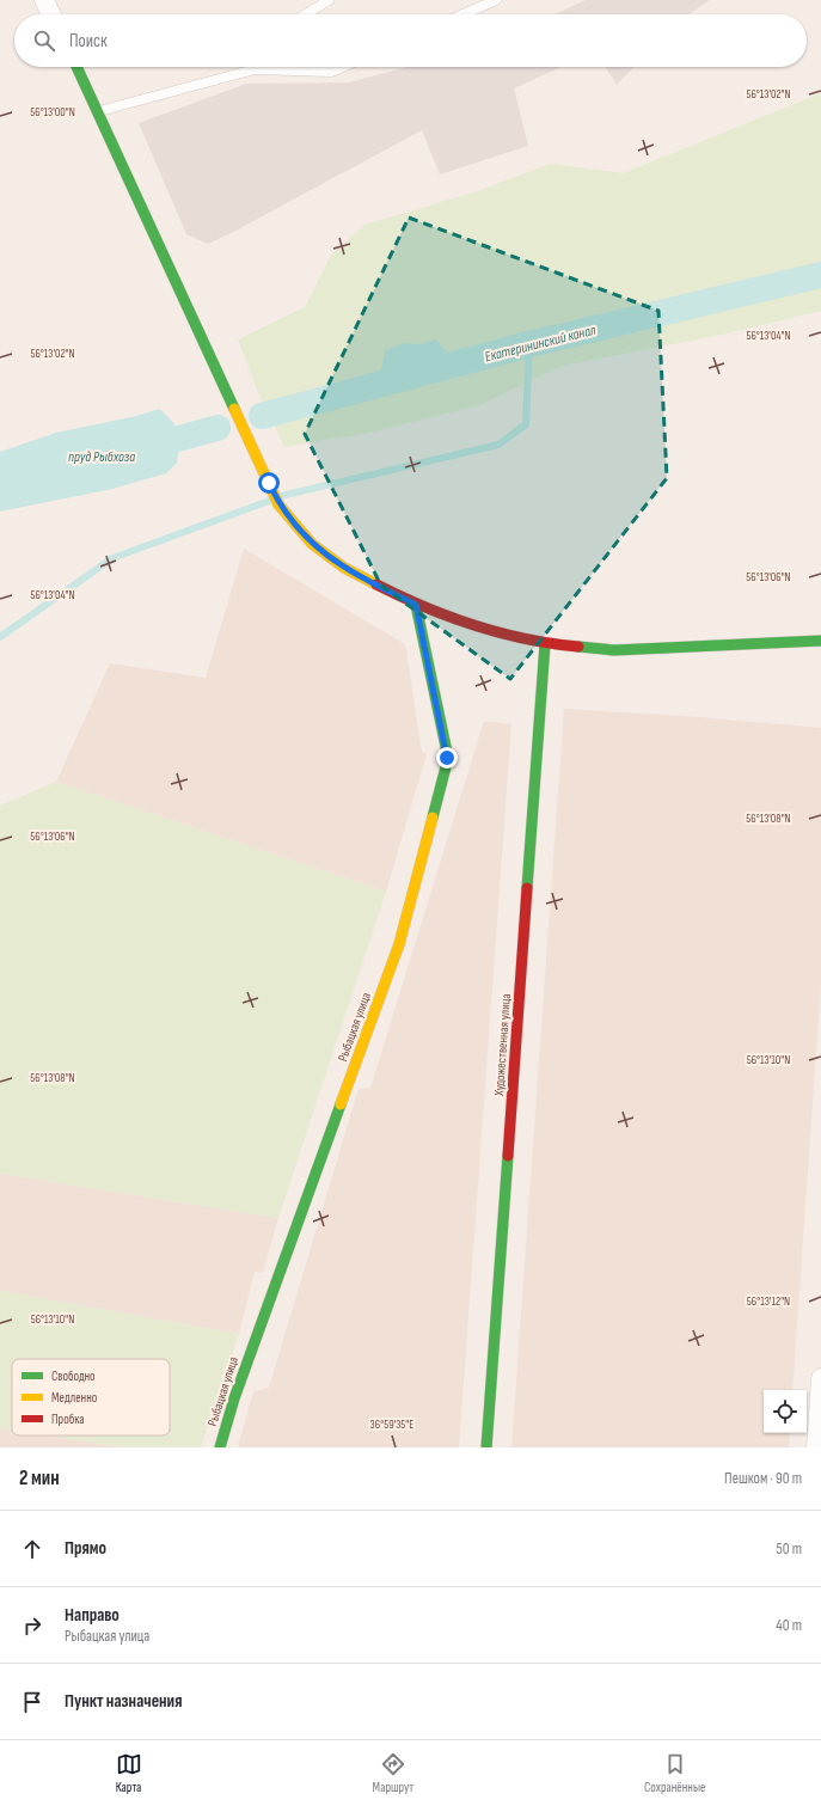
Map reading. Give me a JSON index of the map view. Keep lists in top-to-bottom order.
{
  "streets": {
    "street": ["Рыбацкая улица", "Художественная улица"]
  },
  "water": ["Екатерининский канал", "пруд Рыбхоза"],
  "legend": ["Свободно", "Медленно", "Пробка"],
  "page": {
    "search": "Поиск",
    "heading": ["2 мин", "Пешком · 90 m"],
    "list": [
      ["Прямо", "50 m"],
      ["Направо", "Рыбацкая улица", "40 m"],
      "Пункт назначения"
    ],
    "nav": ["Карта", "Маршрут", "Сохранённые"]
  },
  "coordinates": [
    "56°13'02\"N",
    "56°13'00\"N",
    "56°13'04\"N",
    "56°13'06\"N",
    "56°13'08\"N",
    "56°13'10\"N",
    "56°13'12\"N",
    "36°59'35\"E"
  ]
}
